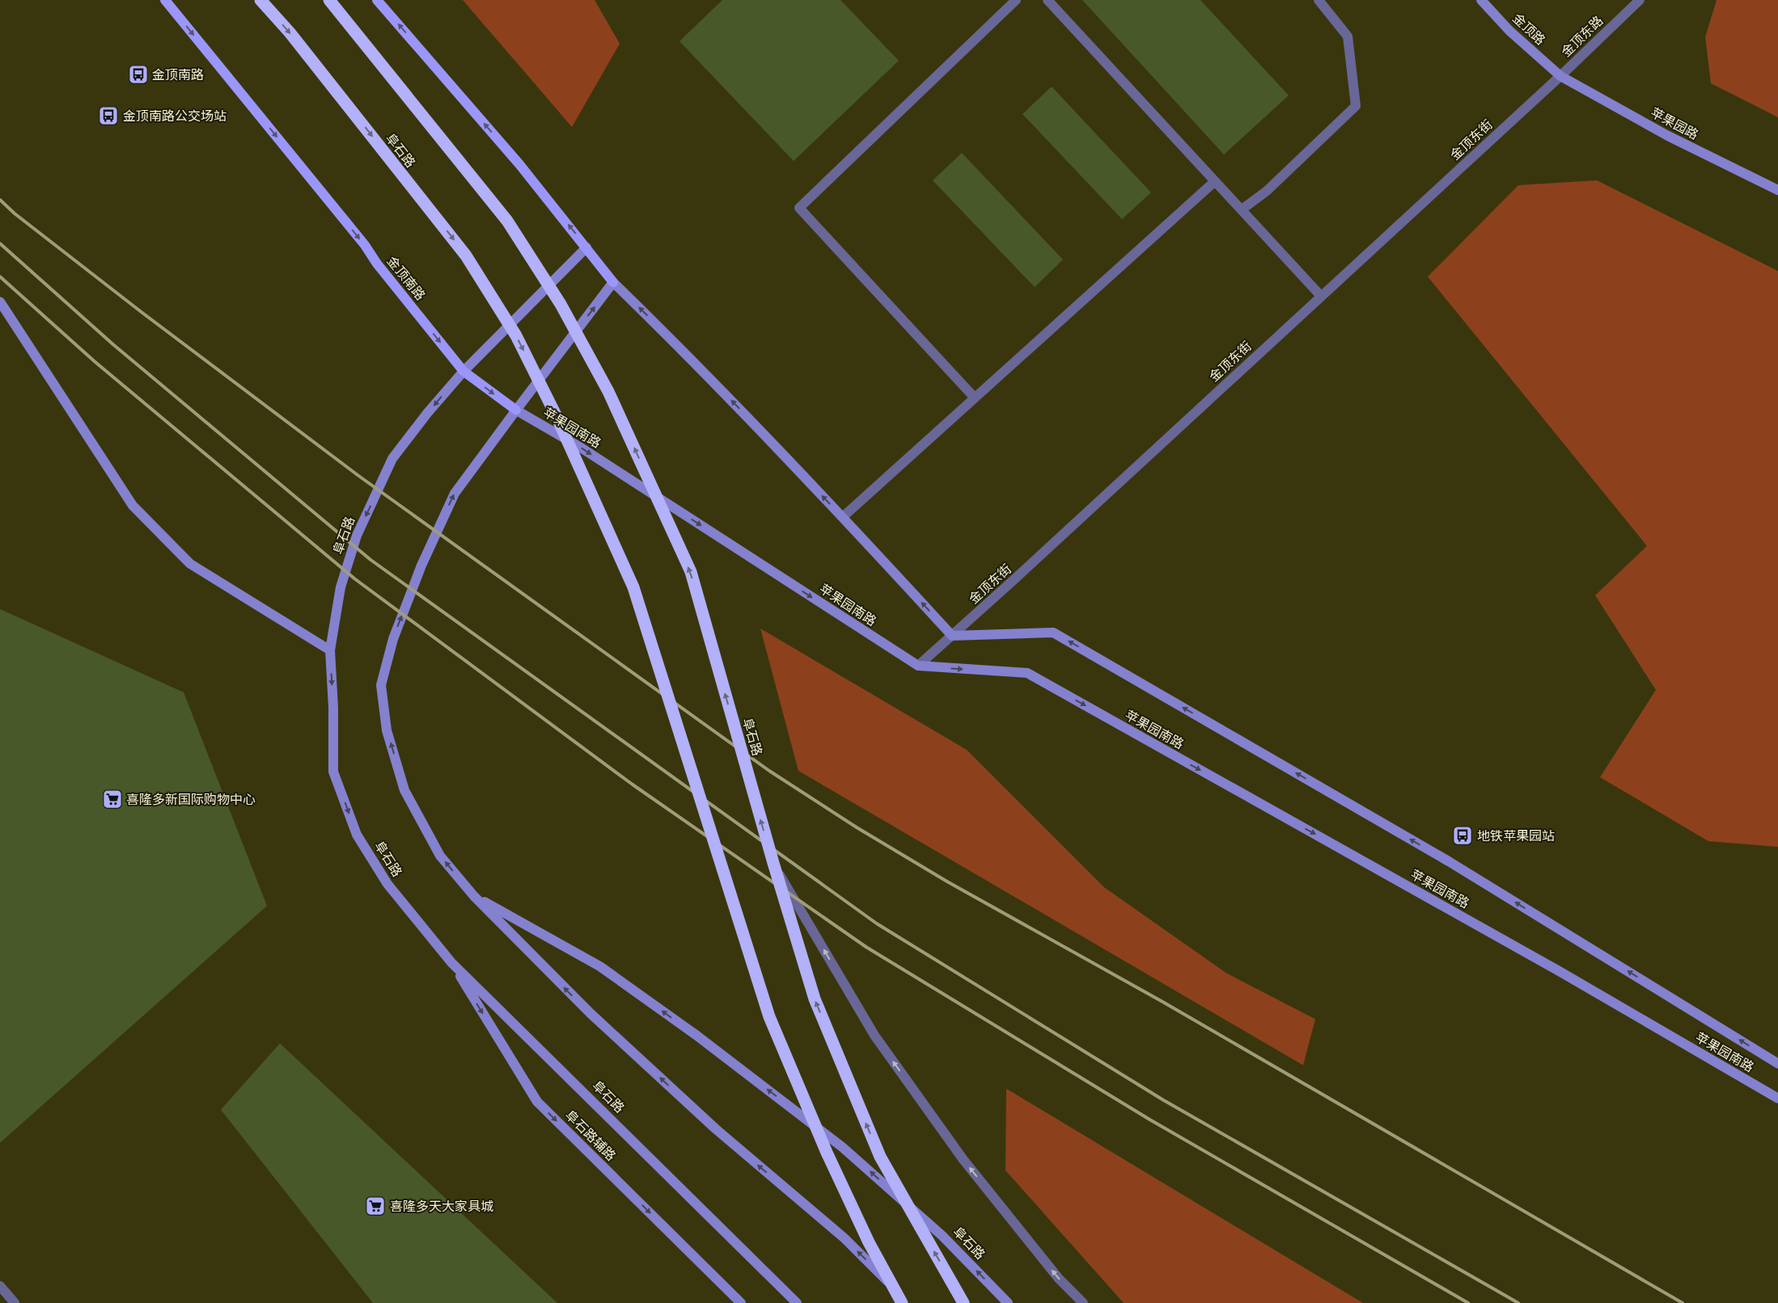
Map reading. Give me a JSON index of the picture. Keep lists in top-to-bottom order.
{
  "streets": {
    "highway": ["阜石路"],
    "main road": [
      "金顶路",
      "苹果园路",
      "金顶南路",
      "苹果园南路",
      "阜石路辅路"
    ],
    "street": ["金顶东路", "金顶东街"]
  },
  "crossings": [
    ["金顶路", "金顶东路"],
    ["金顶路", "苹果园路"],
    ["金顶路", "金顶东街"],
    ["金顶东路", "苹果园路"],
    ["金顶东路", "金顶东街"],
    ["苹果园路", "金顶东街"],
    ["金顶东街", "苹果园南路"],
    ["阜石路", "金顶南路"],
    ["阜石路", "苹果园南路"],
    ["阜石路", "阜石路辅路"],
    ["金顶南路", "苹果园南路"]
  ],
  "one_way": ["金顶南路", "阜石路辅路"],
  "places": {
    "bus stop": ["金顶南路", "金顶南路公交场站", "地铁苹果园站"],
    "supermarket": ["喜隆多新国际购物中心", "喜隆多天大家具城"]
  }
}
